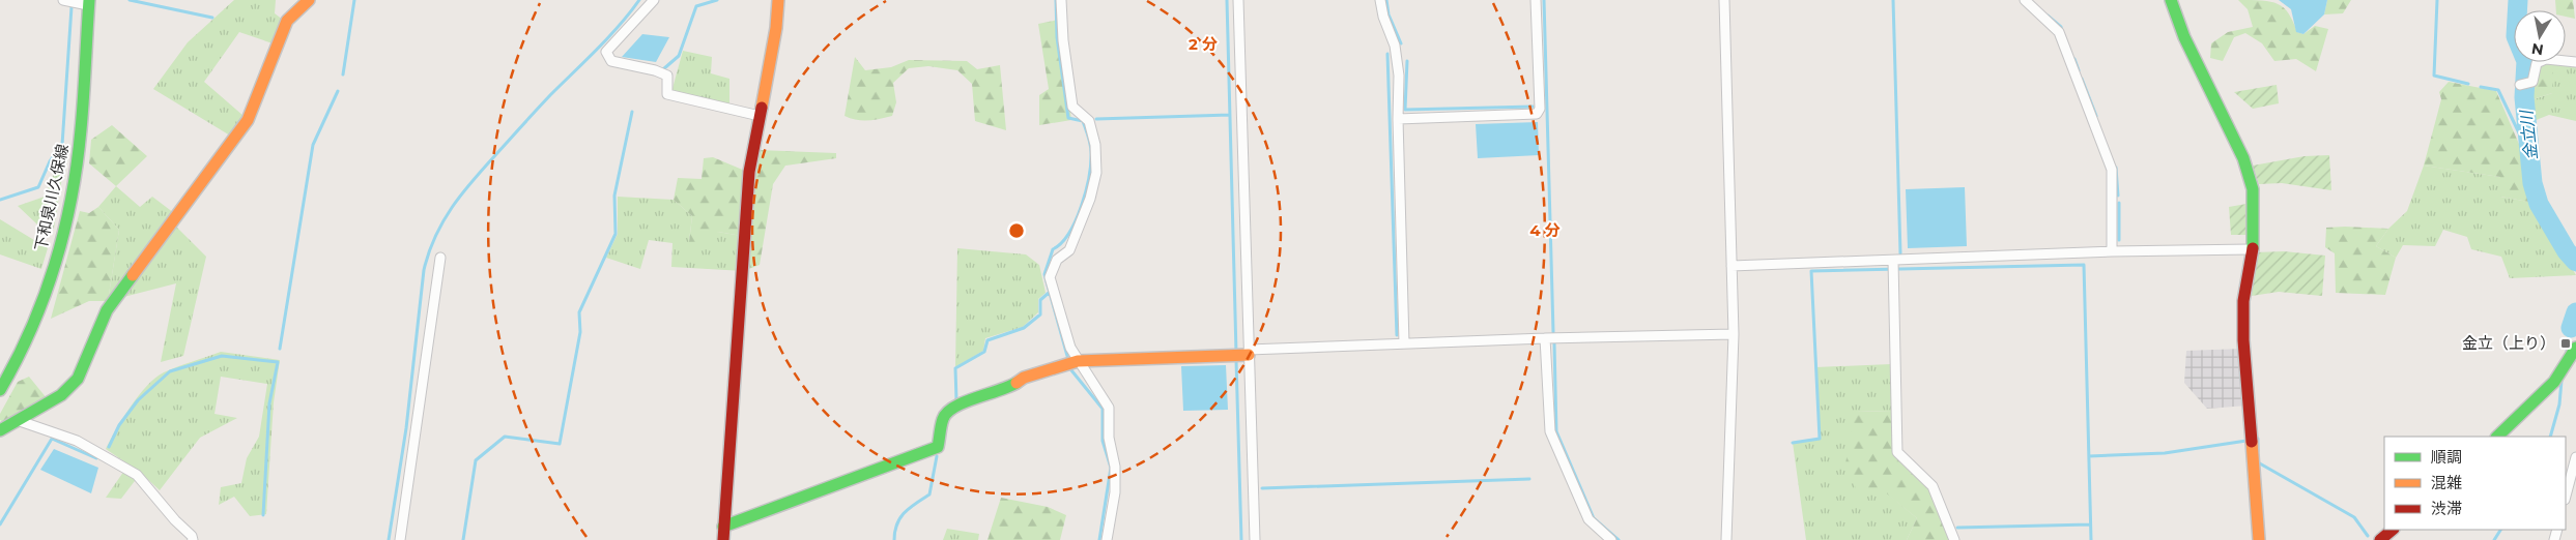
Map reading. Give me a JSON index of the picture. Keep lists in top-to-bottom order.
{
  "streets": {
    "street": ["下和泉川久保線"]
  },
  "water": ["金立川"],
  "places": {
    "transit": ["金立（上り）"]
  },
  "legend": ["順調", "混雑", "渋滞"],
  "north": "bottom",
  "rings": ["2 分", "4 分"]
}
